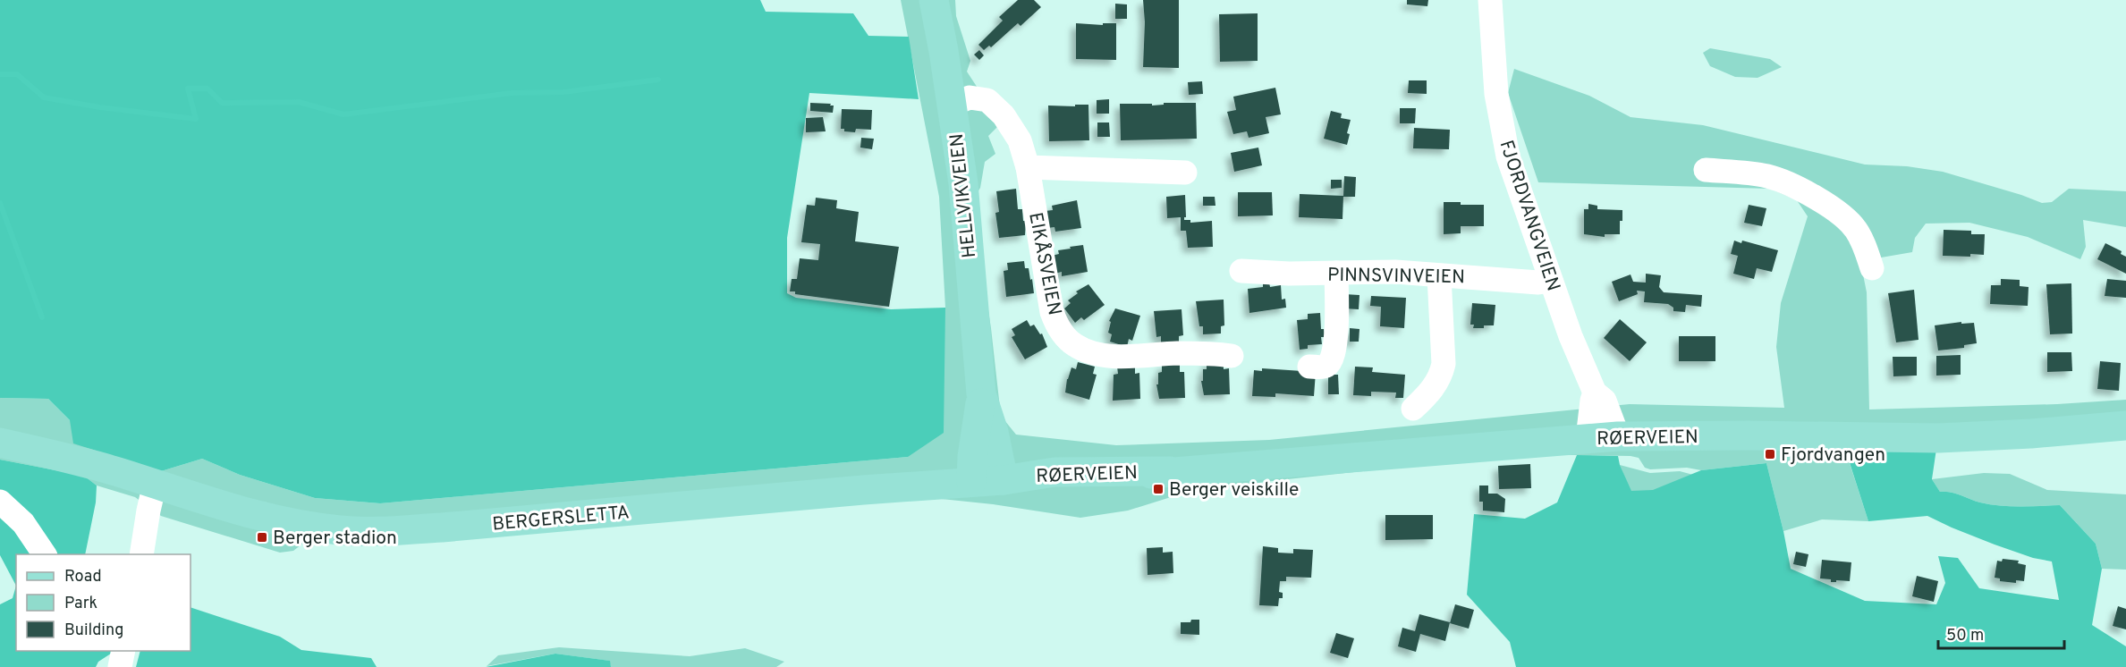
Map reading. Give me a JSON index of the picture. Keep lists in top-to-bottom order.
{
  "streets": {
    "main road": ["HELLVIKVEIEN", "RØERVEIEN", "BERGERSLETTA"],
    "street": ["FJORDVANGVEIEN", "EIKÅSVEIEN", "PINNSVINVEIEN"]
  },
  "crossings": [
    ["HELLVIKVEIEN", "EIKÅSVEIEN"],
    ["HELLVIKVEIEN", "RØERVEIEN"],
    ["HELLVIKVEIEN", "BERGERSLETTA"],
    ["FJORDVANGVEIEN", "PINNSVINVEIEN"],
    ["FJORDVANGVEIEN", "RØERVEIEN"],
    ["RØERVEIEN", "BERGERSLETTA"]
  ],
  "places": {
    "transit": ["Fjordvangen", "Berger veiskille", "Berger stadion"]
  },
  "legend": ["Road", "Park", "Building"],
  "scale_bar": "50 m"
}
